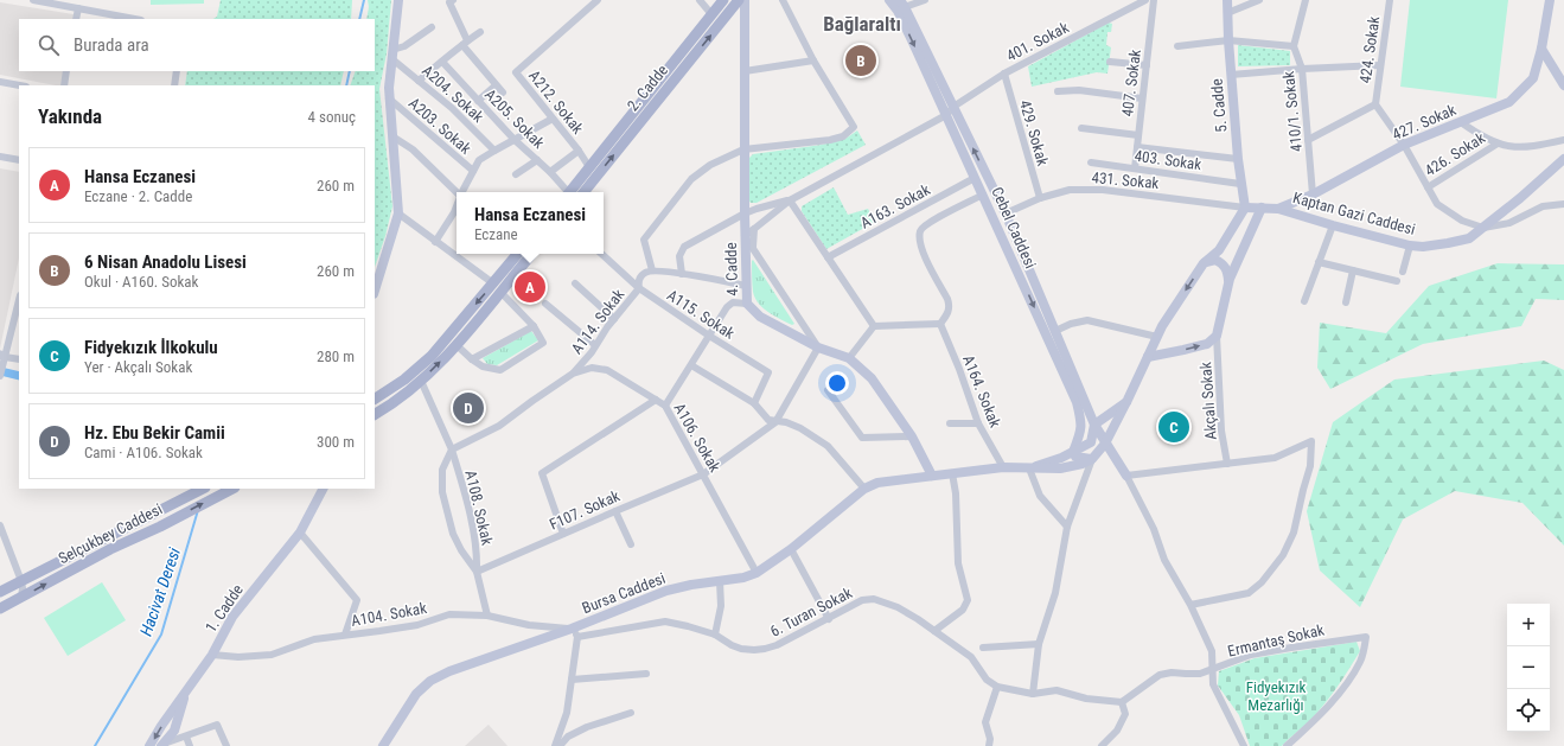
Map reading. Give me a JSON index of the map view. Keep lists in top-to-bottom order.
{
  "streets": {
    "main road": [
      "2. Cadde",
      "5. Cadde",
      "427. Sokak",
      "Kaptan Gazi Caddesi",
      "Cebel Caddesi",
      "4. Cadde",
      "Selçukbey Caddesi",
      "Bursa Caddesi",
      "1. Cadde"
    ],
    "street": [
      "401. Sokak",
      "424. Sokak",
      "407. Sokak",
      "A204. Sokak",
      "A212. Sokak",
      "410/1. Sokak",
      "A205. Sokak",
      "A203. Sokak",
      "429. Sokak",
      "426. Sokak",
      "403. Sokak",
      "431. Sokak",
      "A163. Sokak",
      "A115. Sokak",
      "A114. Sokak",
      "A164. Sokak",
      "Akçalı Sokak",
      "A106. Sokak",
      "A108. Sokak",
      "F107. Sokak",
      "6. Turan Sokak",
      "A104. Sokak",
      "Ermantaş Sokak"
    ]
  },
  "crossings": [
    ["401. Sokak", "429. Sokak"],
    ["401. Sokak", "Cebel Caddesi"],
    ["424. Sokak", "410/1. Sokak"],
    ["424. Sokak", "427. Sokak"],
    ["424. Sokak", "426. Sokak"],
    ["424. Sokak", "Kaptan Gazi Caddesi"],
    ["407. Sokak", "403. Sokak"],
    ["2. Cadde", "A212. Sokak"],
    ["5. Cadde", "427. Sokak"],
    ["5. Cadde", "403. Sokak"],
    ["5. Cadde", "431. Sokak"],
    ["410/1. Sokak", "427. Sokak"],
    ["427. Sokak", "426. Sokak"],
    ["427. Sokak", "431. Sokak"],
    ["427. Sokak", "Kaptan Gazi Caddesi"],
    ["429. Sokak", "431. Sokak"],
    ["431. Sokak", "Cebel Caddesi"],
    ["A163. Sokak", "Cebel Caddesi"],
    ["4. Cadde", "Bursa Caddesi"],
    ["A115. Sokak", "A114. Sokak"],
    ["A114. Sokak", "A106. Sokak"],
    ["A164. Sokak", "Bursa Caddesi"],
    ["A106. Sokak", "A108. Sokak"],
    ["A106. Sokak", "F107. Sokak"],
    ["A106. Sokak", "Bursa Caddesi"],
    ["A108. Sokak", "F107. Sokak"],
    ["A108. Sokak", "A104. Sokak"],
    ["Bursa Caddesi", "A104. Sokak"],
    ["1. Cadde", "A104. Sokak"]
  ],
  "districts": ["Bağlaraltı"],
  "water": ["Hacivat Deresi"],
  "parks": ["Fidyekızık Mezarlığı"],
  "page": {
    "search": "Burada ara",
    "pins": [
      "B",
      "A",
      "D",
      "C"
    ],
    "heading": ["Yakında", "4 sonuç"],
    "list": [
      {
        "mark": "A",
        "name": "Hansa Eczanesi",
        "note": "Eczane · 2. Cadde",
        "value": "260 m"
      },
      {
        "mark": "B",
        "name": "6 Nisan Anadolu Lisesi",
        "note": "Okul · A160. Sokak",
        "value": "260 m"
      },
      {
        "mark": "C",
        "name": "Fidyekızık İlkokulu",
        "note": "Yer · Akçalı Sokak",
        "value": "280 m"
      },
      {
        "mark": "D",
        "name": "Hz. Ebu Bekir Camii",
        "note": "Cami · A106. Sokak",
        "value": "300 m"
      }
    ],
    "popup": ["Hansa Eczanesi", "Eczane"],
    "map_buttons": ["+", "−"]
  }
}
